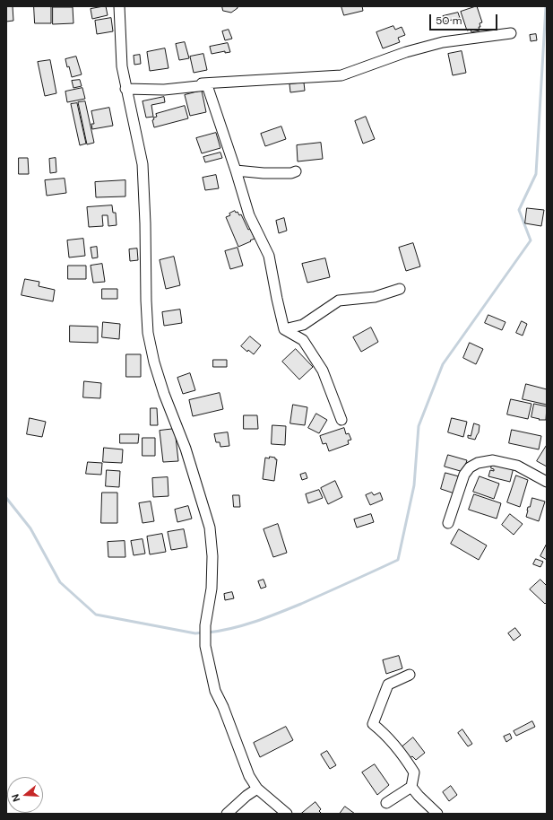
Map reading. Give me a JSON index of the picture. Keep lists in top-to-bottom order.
{
  "scale_bar": "50 m",
  "north": "left"
}
